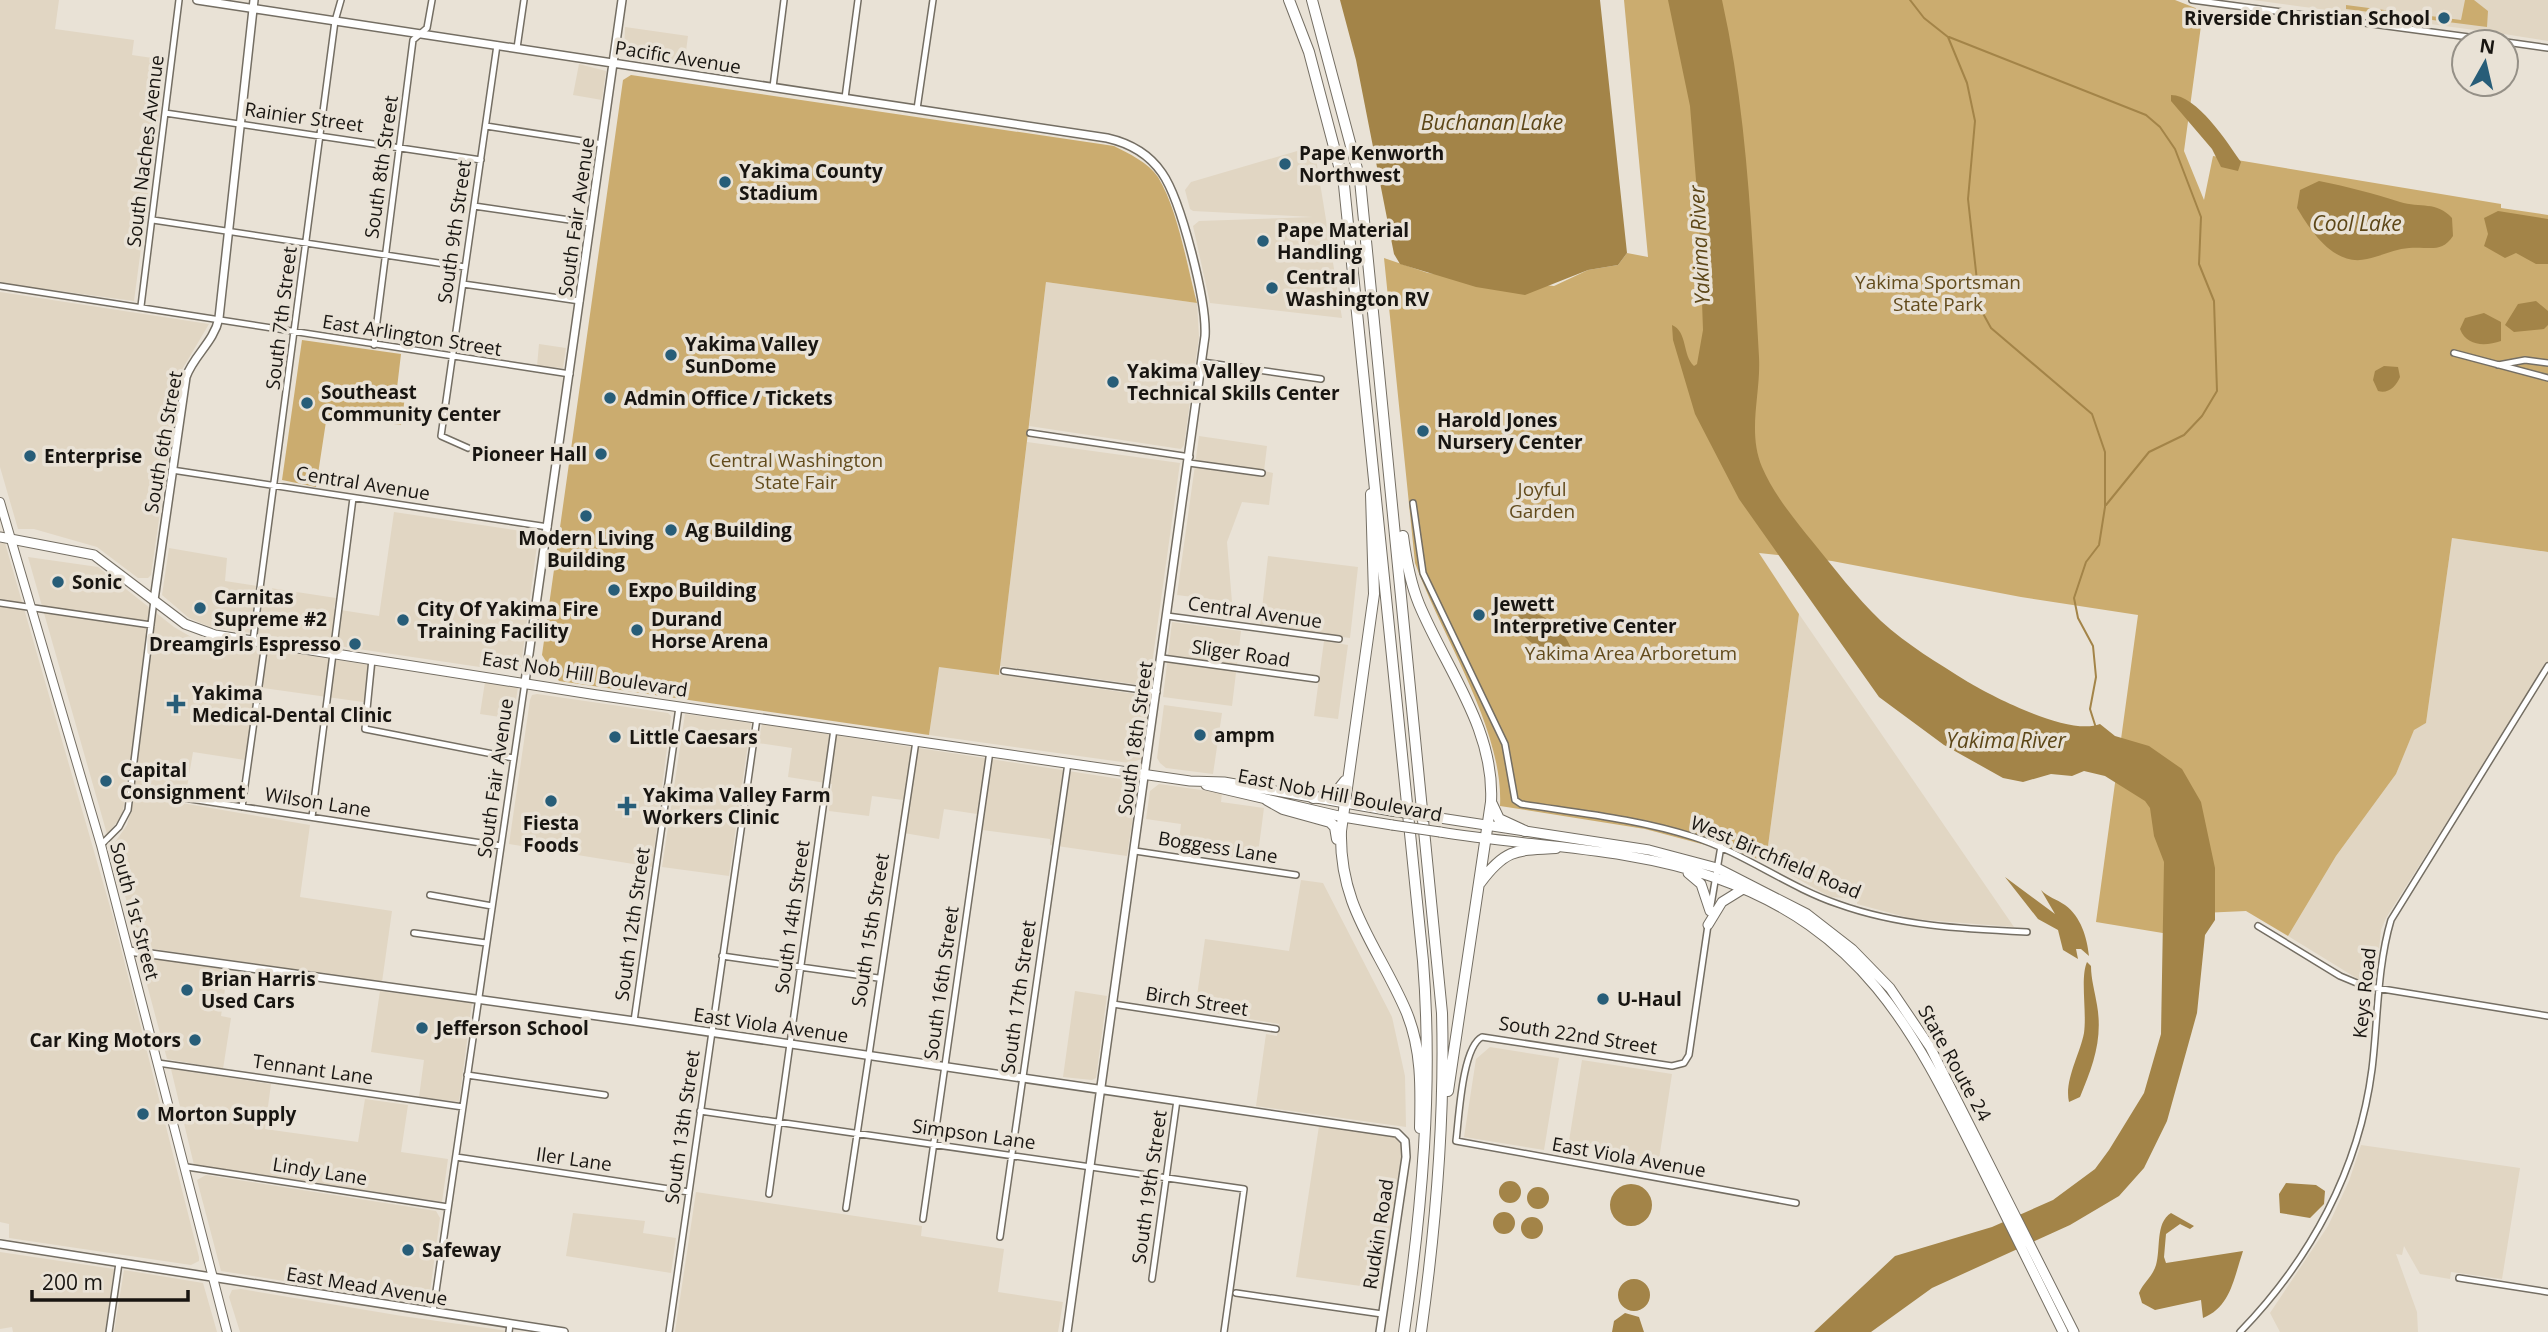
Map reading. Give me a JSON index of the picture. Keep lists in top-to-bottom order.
{
  "streets": {
    "main road": ["East Nob Hill Boulevard", "South 1st Street", "State Route 24"],
    "street": [
      "Pacific Avenue",
      "Rainier Street",
      "South Naches Avenue",
      "South 8th Street",
      "South Fair Avenue",
      "South 9th Street",
      "South 7th Street",
      "East Arlington Street",
      "South 6th Street",
      "Central Avenue",
      "Sliger Road",
      "South 18th Street",
      "Wilson Lane",
      "Boggess Lane",
      "West Birchfield Road",
      "South 14th Street",
      "South 12th Street",
      "South 15th Street",
      "South 16th Street",
      "Keys Road",
      "South 17th Street",
      "Birch Street",
      "East Viola Avenue",
      "South 22nd Street",
      "Tennant Lane",
      "South 13th Street",
      "Simpson Lane",
      "Iler Lane",
      "Lindy Lane",
      "South 19th Street",
      "Rudkin Road",
      "East Mead Avenue"
    ]
  },
  "crossings": [
    ["Pacific Avenue", "South 8th Street"],
    ["Pacific Avenue", "South Fair Avenue"],
    ["Pacific Avenue", "South 9th Street"],
    ["Pacific Avenue", "South 7th Street"],
    ["Pacific Avenue", "South 6th Street"],
    ["Pacific Avenue", "South 18th Street"],
    ["Rainier Street", "South Naches Avenue"],
    ["Rainier Street", "South 8th Street"],
    ["Rainier Street", "South 9th Street"],
    ["Rainier Street", "South 7th Street"],
    ["Rainier Street", "South 6th Street"],
    ["South Naches Avenue", "East Arlington Street"],
    ["South 8th Street", "East Arlington Street"],
    ["South Fair Avenue", "East Arlington Street"],
    ["South Fair Avenue", "Central Avenue"],
    ["South Fair Avenue", "East Nob Hill Boulevard"],
    ["South Fair Avenue", "Wilson Lane"],
    ["South Fair Avenue", "East Viola Avenue"],
    ["South Fair Avenue", "Tennant Lane"],
    ["South Fair Avenue", "Iler Lane"],
    ["South Fair Avenue", "Lindy Lane"],
    ["South Fair Avenue", "East Mead Avenue"],
    ["South 9th Street", "East Arlington Street"],
    ["South 7th Street", "East Arlington Street"],
    ["South 7th Street", "Central Avenue"],
    ["South 7th Street", "East Nob Hill Boulevard"],
    ["East Arlington Street", "South 6th Street"],
    ["South 6th Street", "Central Avenue"],
    ["South 6th Street", "East Nob Hill Boulevard"],
    ["South 6th Street", "Wilson Lane"],
    ["South 6th Street", "South 1st Street"],
    ["Central Avenue", "South 18th Street"],
    ["Sliger Road", "South 18th Street"],
    ["East Nob Hill Boulevard", "South 18th Street"],
    ["East Nob Hill Boulevard", "South 1st Street"],
    ["East Nob Hill Boulevard", "South 14th Street"],
    ["East Nob Hill Boulevard", "South 12th Street"],
    ["East Nob Hill Boulevard", "South 15th Street"],
    ["East Nob Hill Boulevard", "South 16th Street"],
    ["East Nob Hill Boulevard", "South 17th Street"],
    ["East Nob Hill Boulevard", "State Route 24"],
    ["East Nob Hill Boulevard", "South 13th Street"],
    ["South 18th Street", "Boggess Lane"],
    ["South 18th Street", "Birch Street"],
    ["South 18th Street", "East Viola Avenue"],
    ["South 18th Street", "Simpson Lane"],
    ["West Birchfield Road", "South 22nd Street"],
    ["South 1st Street", "East Viola Avenue"],
    ["South 1st Street", "Tennant Lane"],
    ["South 1st Street", "Lindy Lane"],
    ["South 1st Street", "East Mead Avenue"],
    ["South 14th Street", "East Viola Avenue"],
    ["South 14th Street", "Simpson Lane"],
    ["South 12th Street", "East Viola Avenue"],
    ["South 15th Street", "East Viola Avenue"],
    ["South 15th Street", "Simpson Lane"],
    ["South 16th Street", "East Viola Avenue"],
    ["South 16th Street", "Simpson Lane"],
    ["South 17th Street", "East Viola Avenue"],
    ["South 17th Street", "Simpson Lane"],
    ["East Viola Avenue", "South 22nd Street"],
    ["East Viola Avenue", "South 13th Street"],
    ["East Viola Avenue", "South 19th Street"],
    ["East Viola Avenue", "Rudkin Road"],
    ["South 22nd Street", "State Route 24"],
    ["South 13th Street", "Simpson Lane"],
    ["South 13th Street", "Iler Lane"],
    ["Simpson Lane", "South 19th Street"]
  ],
  "water": ["Buchanan Lake", "Cool Lake", "Yakima River"],
  "parks": [
    "Yakima Sportsman State Park",
    "Central Washington State Fair",
    "Joyful Garden",
    "Yakima Area Arboretum"
  ],
  "places": {
    "other": [
      "Riverside Christian School",
      "Pape Kenworth Northwest",
      "Yakima County Stadium",
      "Pape Material Handling",
      "Central Washington RV",
      "Yakima Valley SunDome",
      "Yakima Valley Technical Skills Center",
      "Admin Office / Tickets",
      "Southeast Community Center",
      "Harold Jones Nursery Center",
      "Pioneer Hall",
      "Enterprise",
      "Modern Living Building",
      "Ag Building",
      "Sonic",
      "Expo Building",
      "Carnitas Supreme #2",
      "Jewett Interpretive Center",
      "City Of Yakima Fire Training Facility",
      "Durand Horse Arena",
      "Dreamgirls Espresso",
      "ampm",
      "Little Caesars",
      "Capital Consignment",
      "Fiesta Foods",
      "Brian Harris Used Cars",
      "U-Haul",
      "Jefferson School",
      "Car King Motors",
      "Morton Supply",
      "Safeway"
    ],
    "health": ["Yakima Medical-Dental Clinic", "Yakima Valley Farm Workers Clinic"]
  },
  "scale_bar": "200 m",
  "north": "top"
}
